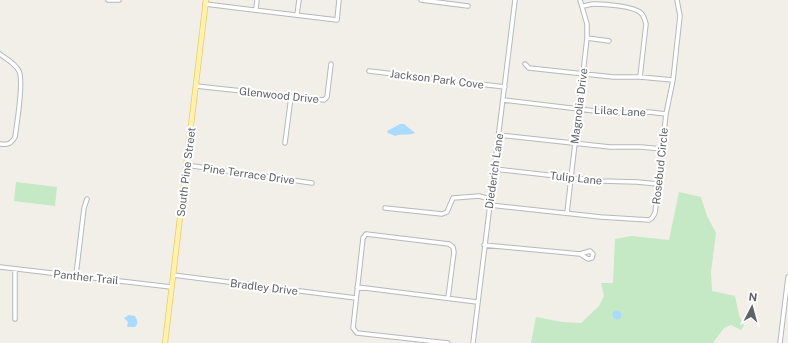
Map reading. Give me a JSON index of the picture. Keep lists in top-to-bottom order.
{
  "streets": {
    "main road": ["South Pine Street"],
    "street": [
      "Jackson Park Cove",
      "Glenwood Drive",
      "Magnolia Drive",
      "Lilac Lane",
      "Rosebud Circle",
      "Diederich Lane",
      "Pine Terrace Drive",
      "Tulip Lane",
      "Panther Trail",
      "Bradley Drive"
    ]
  },
  "crossings": [
    ["Jackson Park Cove", "Diederich Lane"],
    ["Glenwood Drive", "South Pine Street"],
    ["Magnolia Drive", "Lilac Lane"],
    ["Magnolia Drive", "Rosebud Circle"],
    ["Magnolia Drive", "Tulip Lane"],
    ["Lilac Lane", "Rosebud Circle"],
    ["Lilac Lane", "Diederich Lane"],
    ["Rosebud Circle", "Diederich Lane"],
    ["Rosebud Circle", "Tulip Lane"],
    ["Diederich Lane", "Tulip Lane"],
    ["South Pine Street", "Pine Terrace Drive"],
    ["South Pine Street", "Panther Trail"],
    ["South Pine Street", "Bradley Drive"]
  ],
  "north": "top"
}
